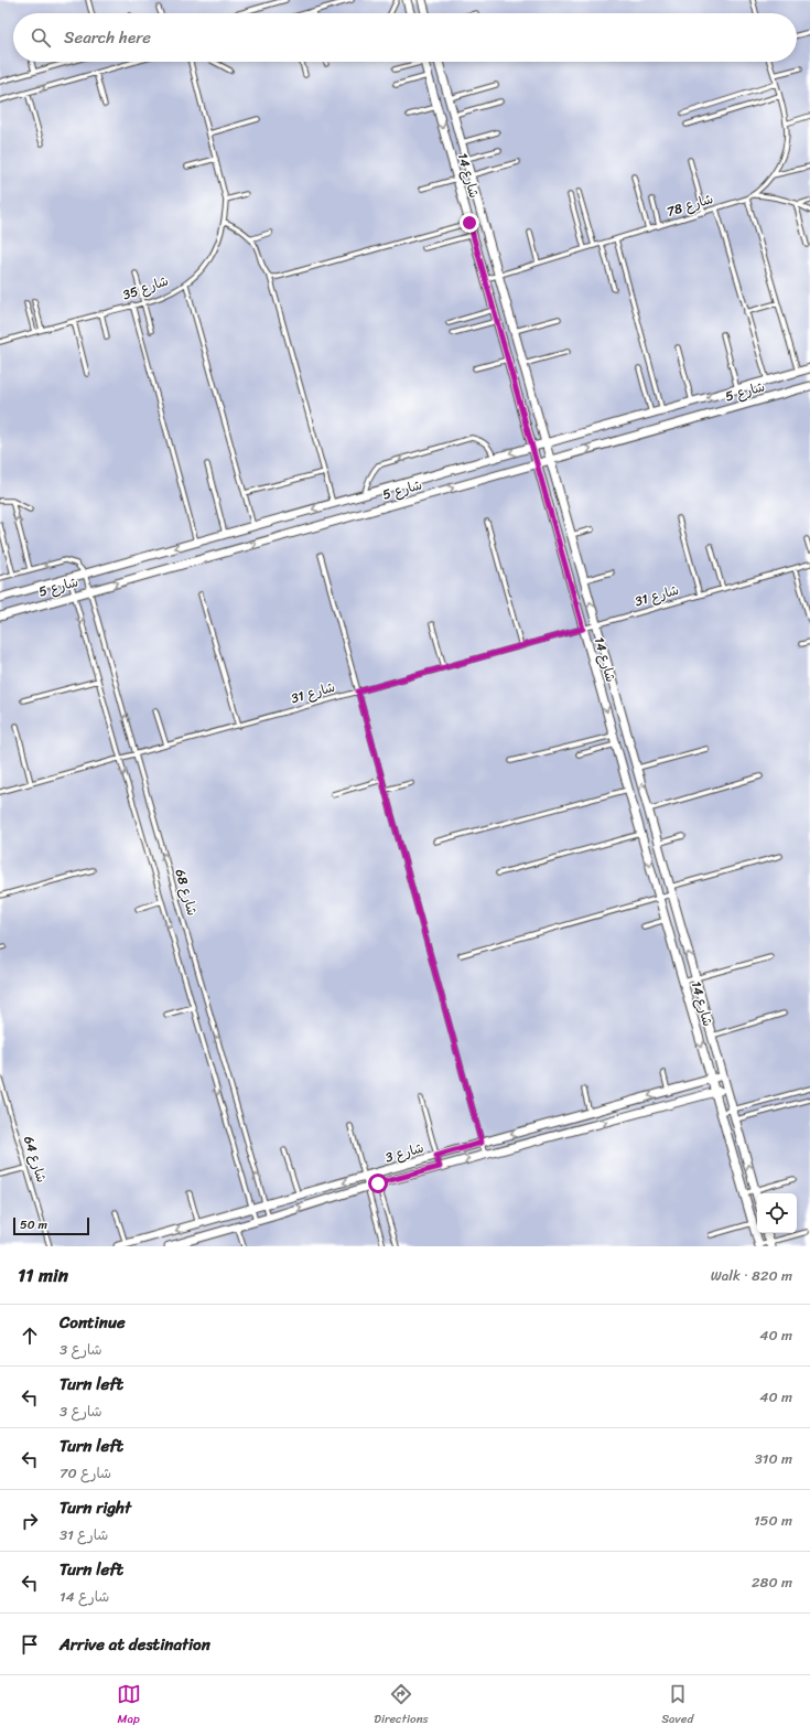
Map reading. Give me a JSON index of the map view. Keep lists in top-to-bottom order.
{
  "streets": {
    "street": ["شارع 14", "شارع 5", "شارع 3"],
    "lane": [
      "شارع 78",
      "شارع 35",
      "شارع 31",
      "شارع 68",
      "شارع 64"
    ]
  },
  "crossings": [
    ["شارع 14", "شارع 78"],
    ["شارع 14", "شارع 5"],
    ["شارع 14", "شارع 31"],
    ["شارع 14", "شارع 3"],
    ["شارع 5", "شارع 68"],
    ["شارع 31", "شارع 68"],
    ["شارع 68", "شارع 3"]
  ],
  "scale_bar": "50 m",
  "page": {
    "search": "Search here",
    "scale": "50 m",
    "heading": ["11 min", "Walk · 820 m"],
    "list": [
      ["Continue", "شارع 3", "40 m"],
      ["Turn left", "شارع 3", "40 m"],
      ["Turn left", "شارع 70", "310 m"],
      ["Turn right", "شارع 31", "150 m"],
      ["Turn left", "شارع 14", "280 m"],
      "Arrive at destination"
    ],
    "nav": ["Map", "Directions", "Saved"]
  }
}
